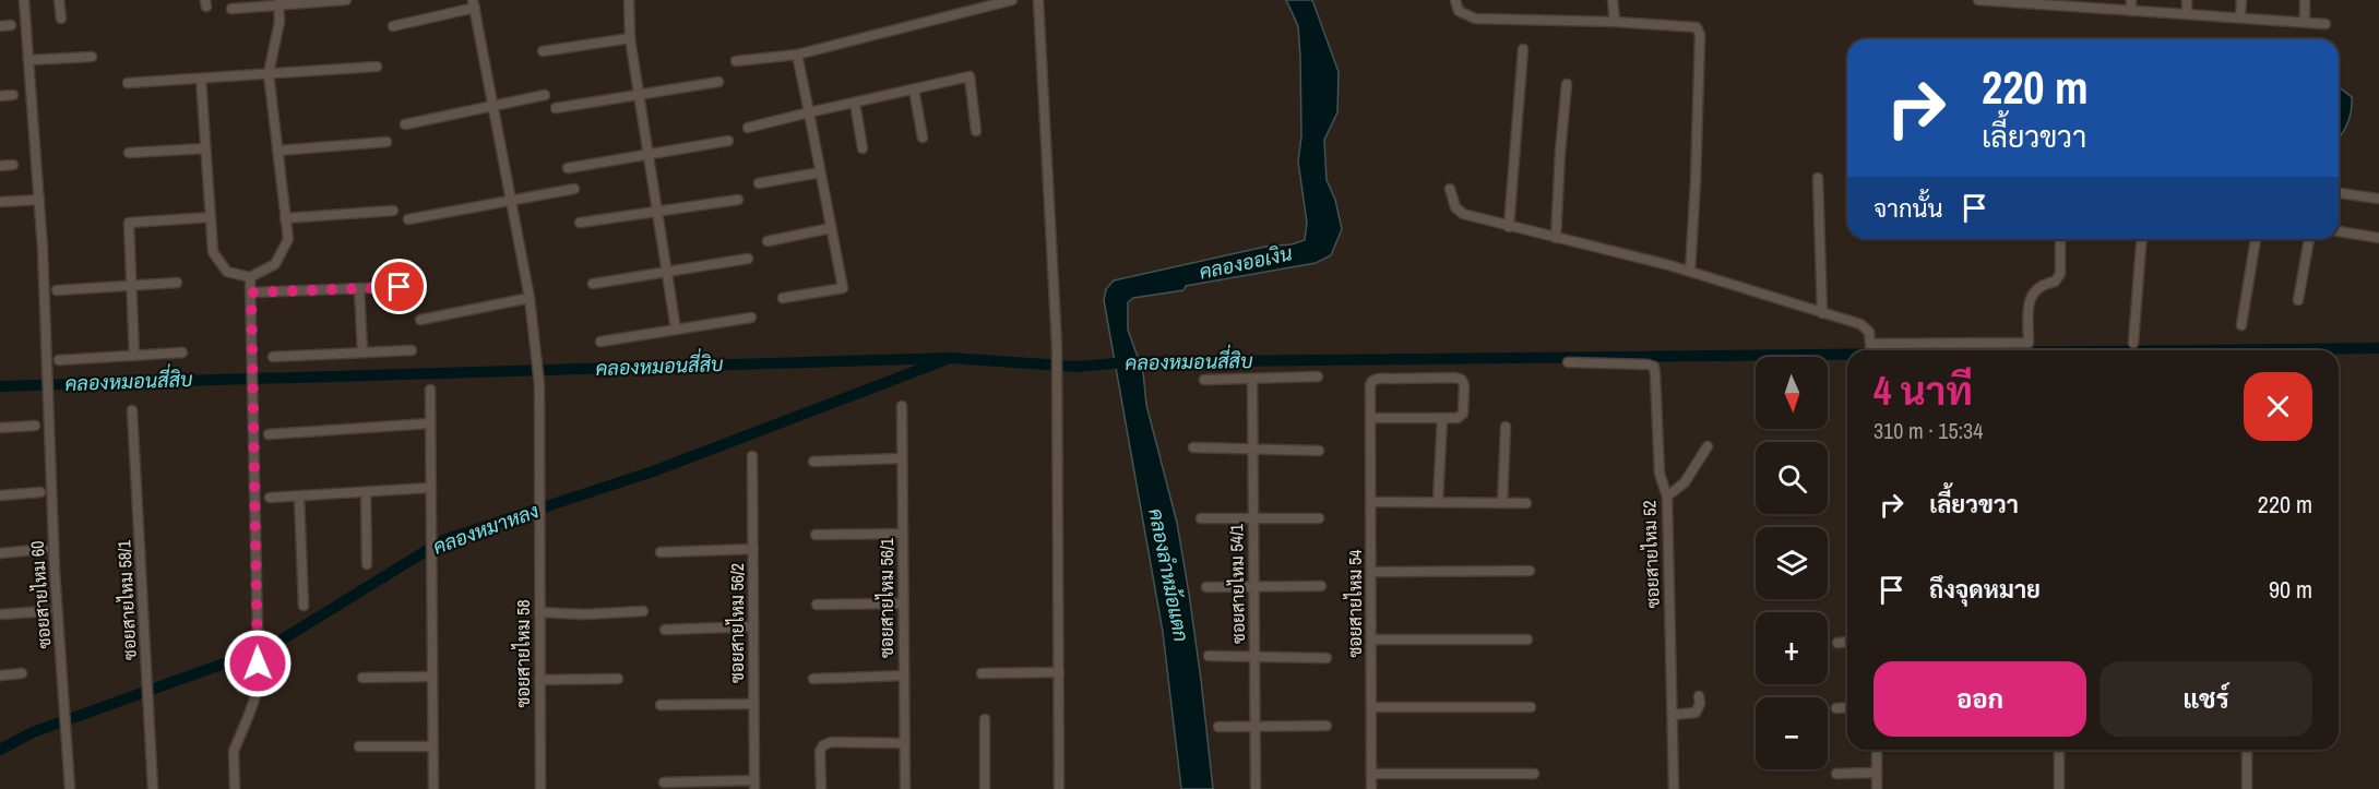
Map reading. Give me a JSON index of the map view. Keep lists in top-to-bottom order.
{
  "streets": {
    "street": [
      "ซอยสายไหม 52",
      "ซอยสายไหม 54/1",
      "ซอยสายไหม 60",
      "ซอยสายไหม 56/1",
      "ซอยสายไหม 58/1",
      "ซอยสายไหม 54",
      "ซอยสายไหม 56/2",
      "ซอยสายไหม 58"
    ]
  },
  "water": [
    "คลองออเงิน",
    "คลองหมอนสี่สิบ",
    "คลองหมาหลง",
    "คลองลำหม้อแตก"
  ],
  "north": "bottom",
  "page": {
    "turn": ["220 m", "เลี้ยวขวา"],
    "then": "จากนั้น",
    "heading": ["4 นาที", "310 m · 15:34"],
    "map_buttons": ["+", "−"],
    "list": [
      {
        "name": "เลี้ยวขวา",
        "value": "220 m"
      },
      {
        "name": "ถึงจุดหมาย",
        "value": "90 m"
      }
    ],
    "buttons": ["ออก", "แชร์"]
  }
}
